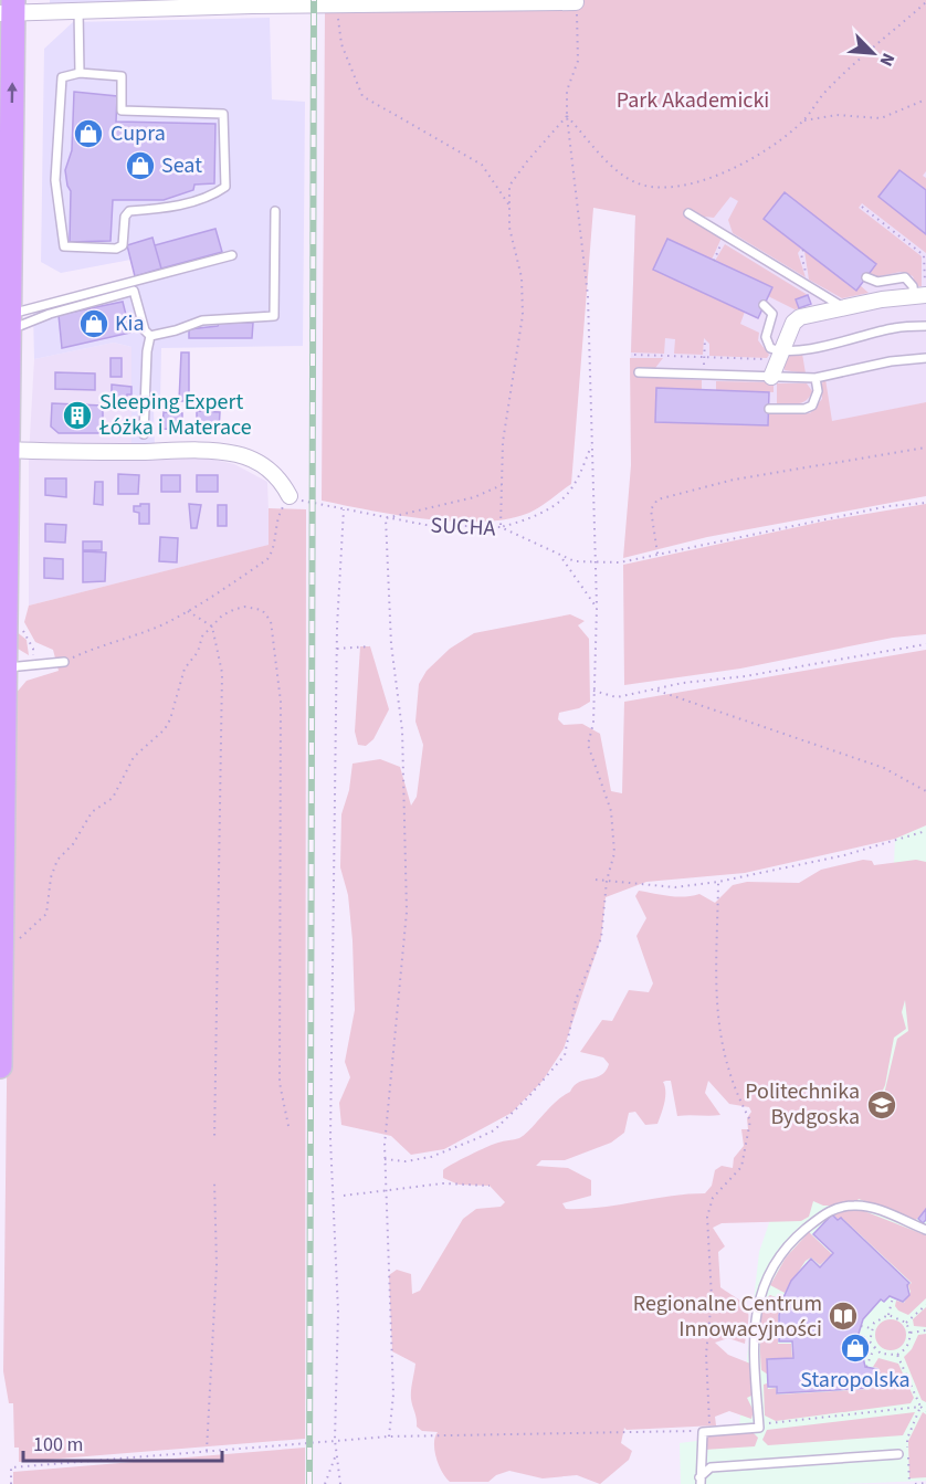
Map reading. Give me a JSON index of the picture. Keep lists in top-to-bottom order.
{
  "streets": {
    "path": ["SUCHA"]
  },
  "parks": ["Park Akademicki"],
  "places": {
    "shop": [
      "Cupra",
      "Seat",
      "Kia",
      "Staropolska"
    ],
    "building": ["Sleeping Expert Łóżka i Materace"],
    "school or university": ["Politechnika Bydgoska"],
    "library": ["Regionalne Centrum Innowacyjności"]
  },
  "scale_bar": "100 m",
  "north": "bottom right"
}
